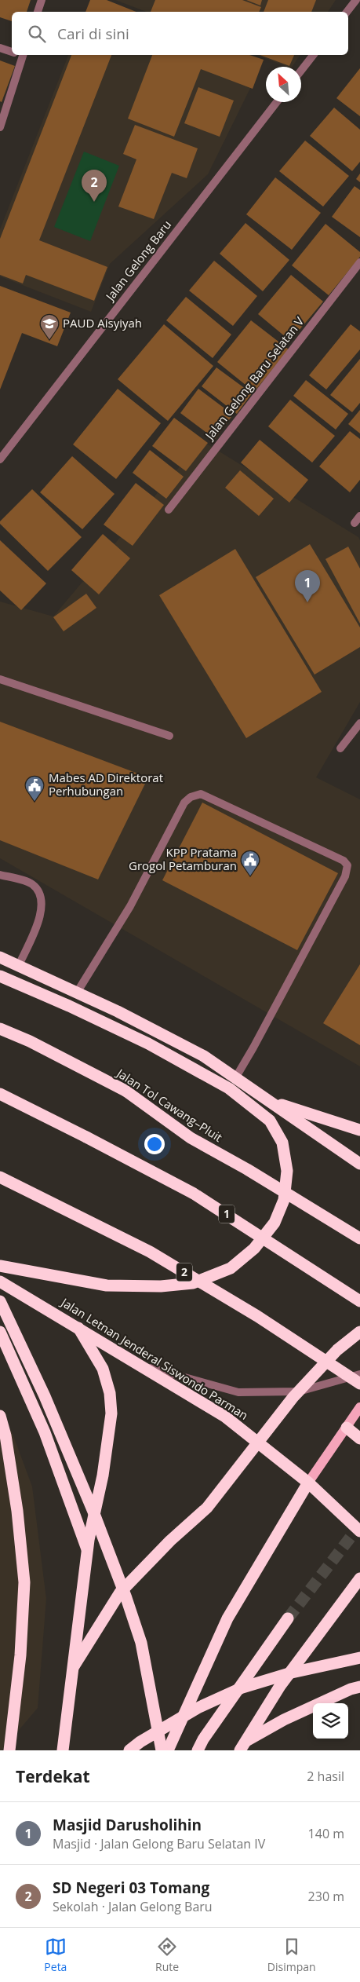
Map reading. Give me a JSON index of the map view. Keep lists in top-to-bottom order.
{
  "streets": {
    "highway": [
      "Jalan Tol Cawang–Pluit",
      "1",
      "2",
      "Jalan Letnan Jenderal Siswondo Parman"
    ],
    "street": ["Jalan Gelong Baru", "Jalan Gelong Baru Selatan V"]
  },
  "places": {
    "school or university": ["PAUD Aisyiyah"],
    "public building": ["Mabes AD Direktorat Perhubungan", "KPP Pratama Grogol Petamburan"]
  },
  "north": "top left",
  "page": {
    "search": "Cari di sini",
    "pins": ["2", "1"],
    "heading": ["Terdekat", "2 hasil"],
    "list": [
      {
        "mark": "1",
        "name": "Masjid Darusholihin",
        "note": "Masjid · Jalan Gelong Baru Selatan IV",
        "value": "140 m"
      },
      {
        "mark": "2",
        "name": "SD Negeri 03 Tomang",
        "note": "Sekolah · Jalan Gelong Baru",
        "value": "230 m"
      }
    ],
    "nav": ["Peta", "Rute", "Disimpan"]
  }
}
